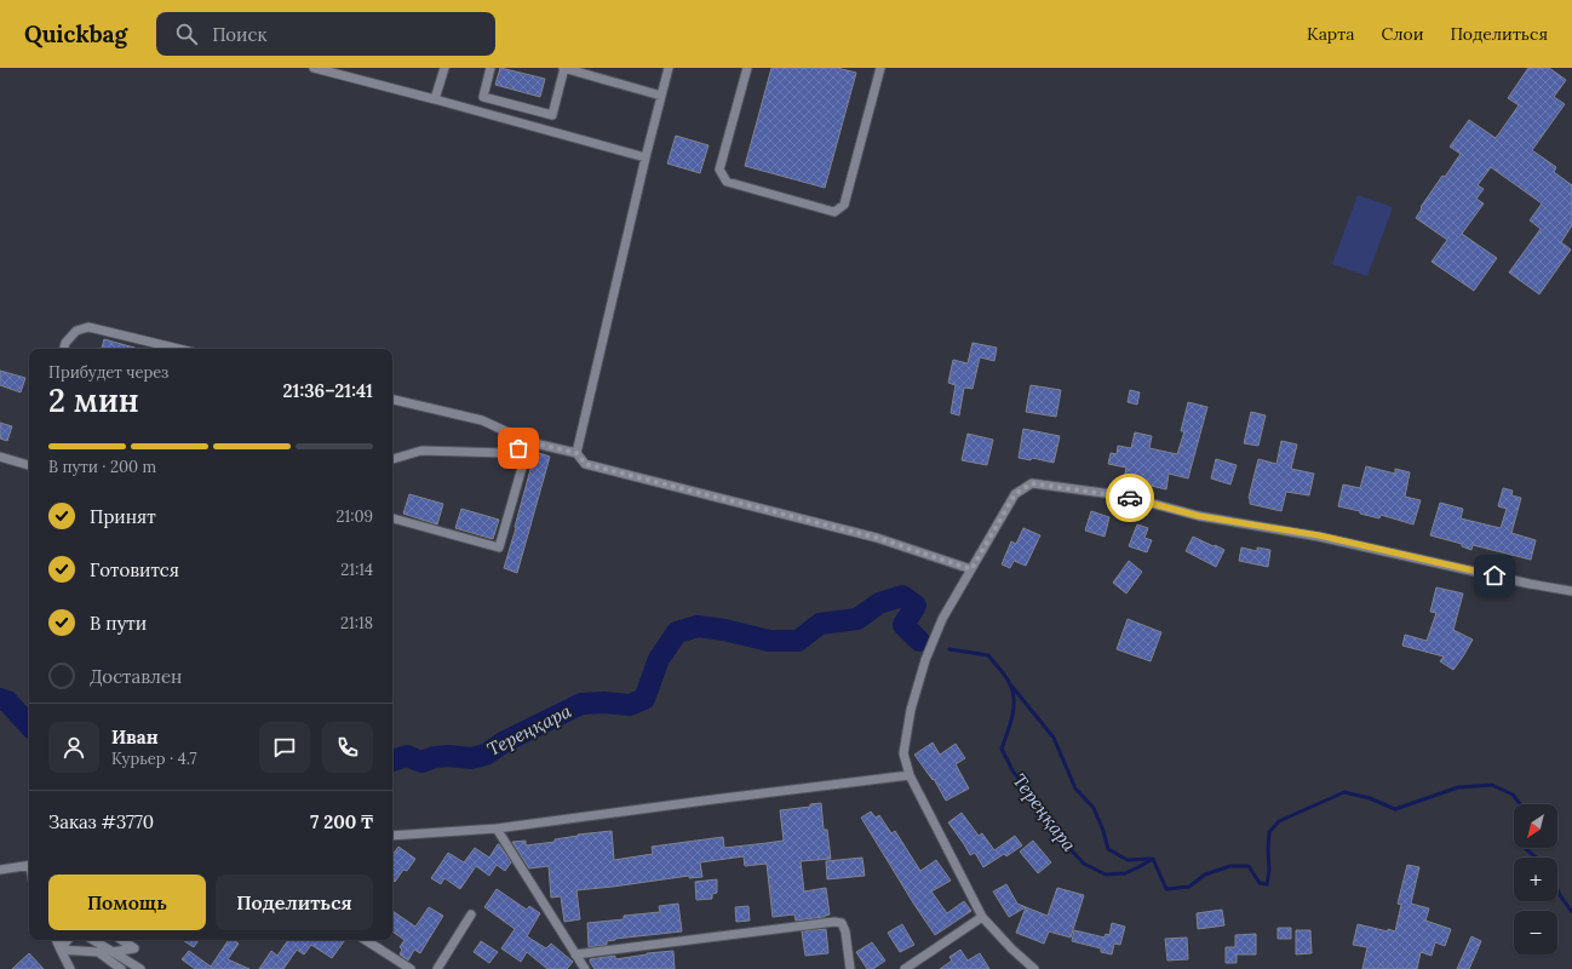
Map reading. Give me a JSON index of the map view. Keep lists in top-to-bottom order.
{
  "water": ["Тереңқара"],
  "north": "bottom left",
  "page": {
    "header": "Quickbag",
    "search": "Поиск",
    "nav": ["Карта", "Слои", "Поделиться"],
    "heading": ["2 мин", "Прибудет через", "21:36–21:41"],
    "panel": [
      "Иван",
      "Курьер · 4.7",
      "Заказ #3770",
      "7 200 ₸"
    ],
    "bar": "В пути · 200 m",
    "list": [
      ["Принят", "21:09"],
      ["Готовится", "21:14"],
      ["В пути", "21:18"],
      "Доставлен"
    ],
    "map_buttons": ["+", "−"],
    "buttons": ["Помощь", "Поделиться"]
  }
}
